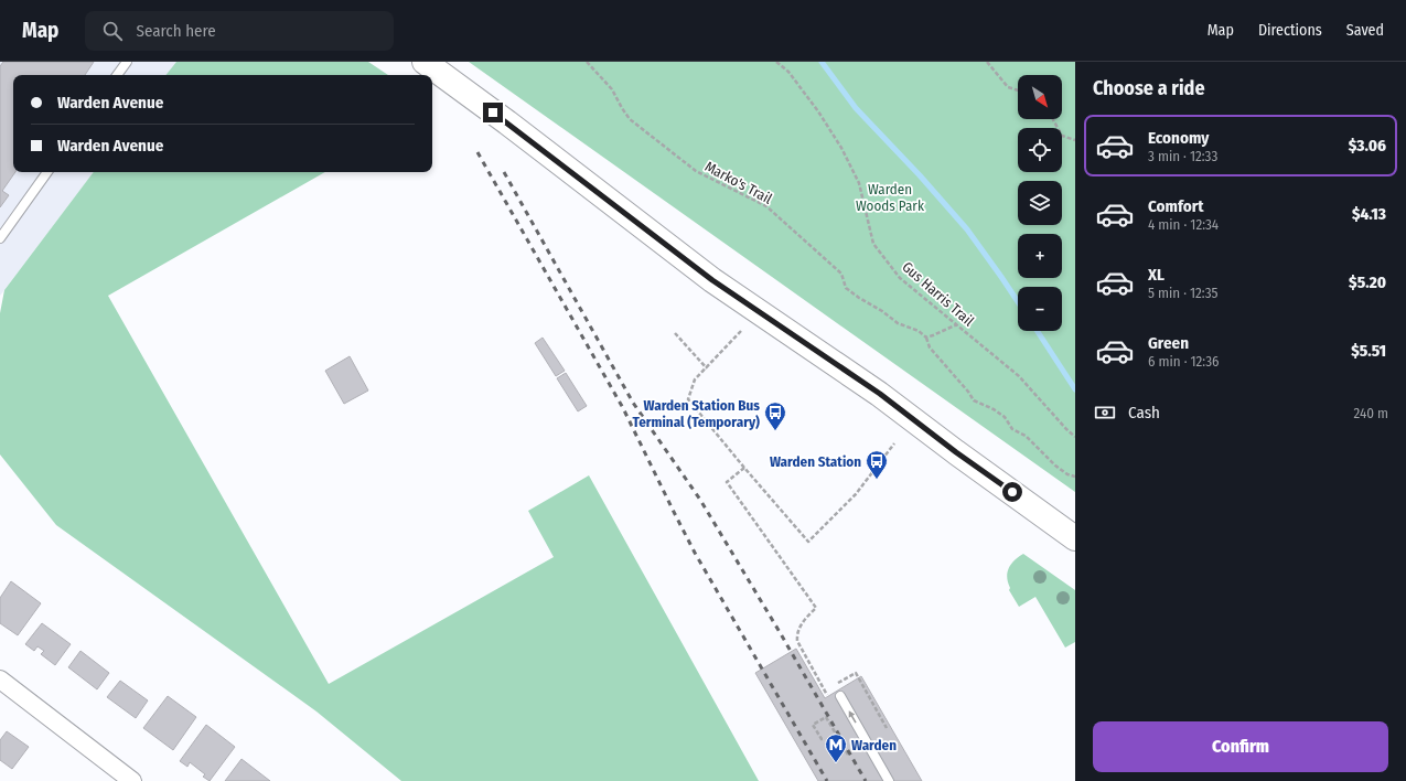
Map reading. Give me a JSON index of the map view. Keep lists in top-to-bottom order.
{
  "streets": {
    "path": ["Marko's Trail", "Gus Harris Trail"]
  },
  "parks": ["Warden Woods Park"],
  "places": {
    "bus stop": ["Warden Station Bus Terminal (Temporary)", "Warden Station"],
    "metro station": ["Warden"]
  },
  "north": "bottom right",
  "page": {
    "header": "Map",
    "search": "Search here",
    "nav": ["Map", "Directions", "Saved"],
    "heading": "Choose a ride",
    "map_buttons": ["+", "−"],
    "banner": ["Warden Avenue", "Warden Avenue"],
    "list": [
      {
        "name": "Economy",
        "note": "3 min · 12:33",
        "value": "$3.06"
      },
      {
        "name": "Comfort",
        "note": "4 min · 12:34",
        "value": "$4.13"
      },
      {
        "name": "XL",
        "note": "5 min · 12:35",
        "value": "$5.20"
      },
      {
        "name": "Green",
        "note": "6 min · 12:36",
        "value": "$5.51"
      }
    ],
    "pay": ["Cash", "240 m"],
    "buttons": "Confirm"
  }
}
